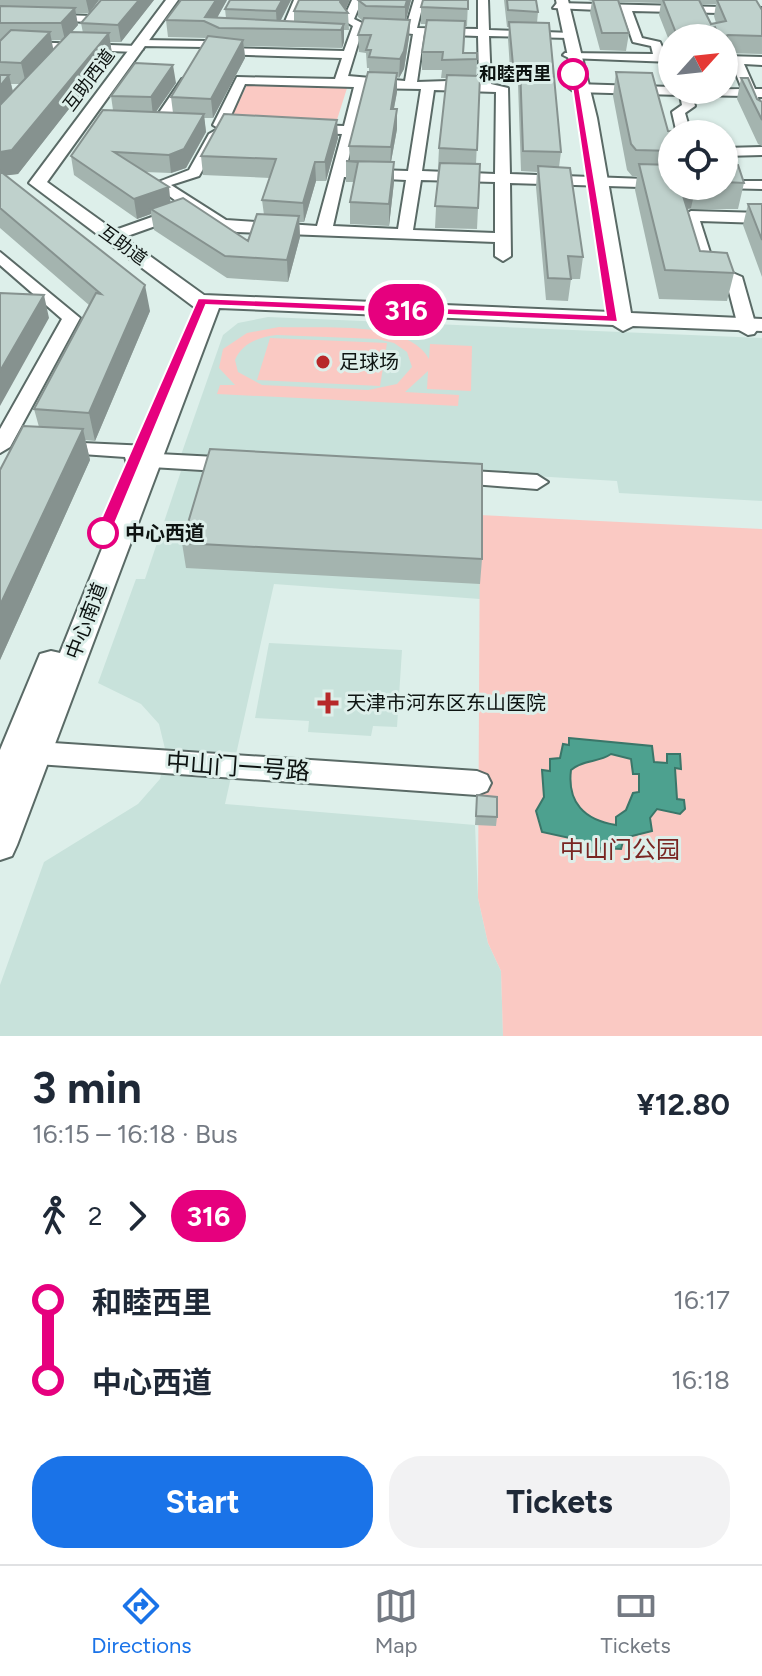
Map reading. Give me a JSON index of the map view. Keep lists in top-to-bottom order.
{
  "streets": {
    "street": [
      "互助西道",
      "互助道",
      "中心南道",
      "中山门一号路"
    ]
  },
  "crossings": [
    ["互助西道", "互助道"],
    ["互助道", "中心南道"],
    ["中心南道", "中山门一号路"]
  ],
  "parks": ["中山门公园"],
  "places": {
    "other": ["和睦西里", "足球场", "中心西道"],
    "health": ["天津市河东区东山医院"]
  },
  "lines": ["bus line 316"],
  "north": "top right",
  "page": {
    "on_map": "316",
    "heading": ["3 min", "16:15 – 16:18 · Bus", "¥12.80"],
    "legs": ["2", "316"],
    "list": [
      {
        "name": "和睦西里",
        "value": "16:17"
      },
      {
        "name": "中心西道",
        "value": "16:18"
      }
    ],
    "buttons": ["Start", "Tickets"],
    "tabs": ["Directions", "Map", "Tickets"]
  }
}
